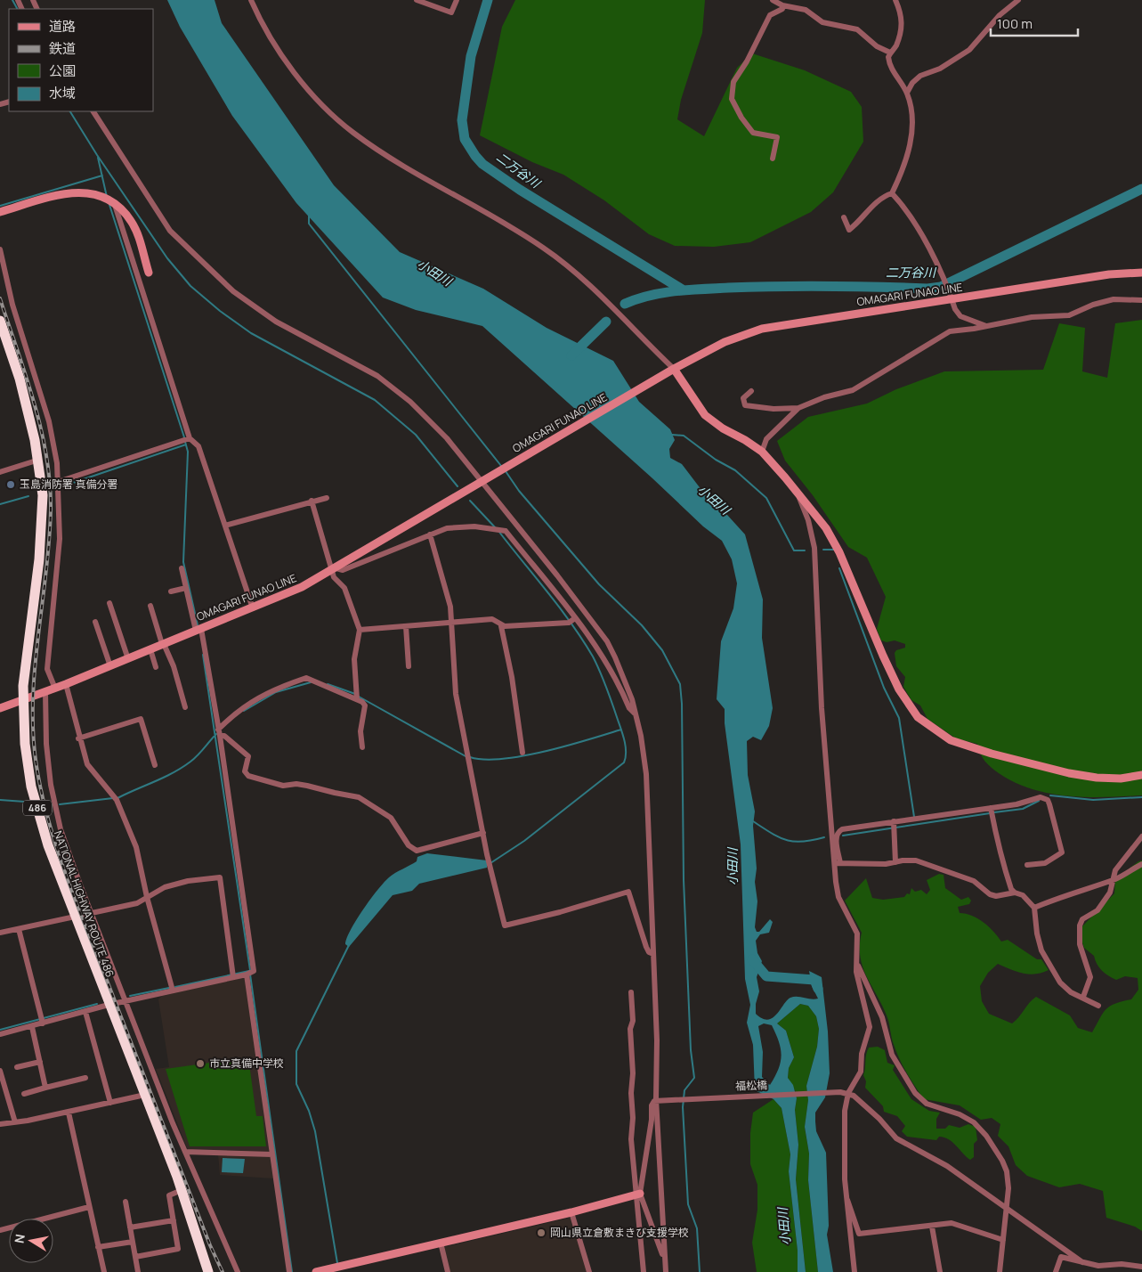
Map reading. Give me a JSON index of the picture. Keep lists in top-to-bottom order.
{
  "streets": {
    "highway": ["486", "NATIONAL HIGHWAY ROUTE 486"],
    "main road": ["OMAGARI FUNAO LINE"],
    "street": ["福松橋"]
  },
  "crossings": [
    ["OMAGARI FUNAO LINE", "NATIONAL HIGHWAY ROUTE 486"]
  ],
  "water": ["二万谷川", "小田川"],
  "places": ["玉島消防署 真備分署", "市立真備中学校", "岡山県立倉敷まきび支援学校"],
  "legend": [
    "道路",
    "鉄道",
    "公園",
    "水域"
  ],
  "scale_bar": "100 m",
  "north": "left"
}
